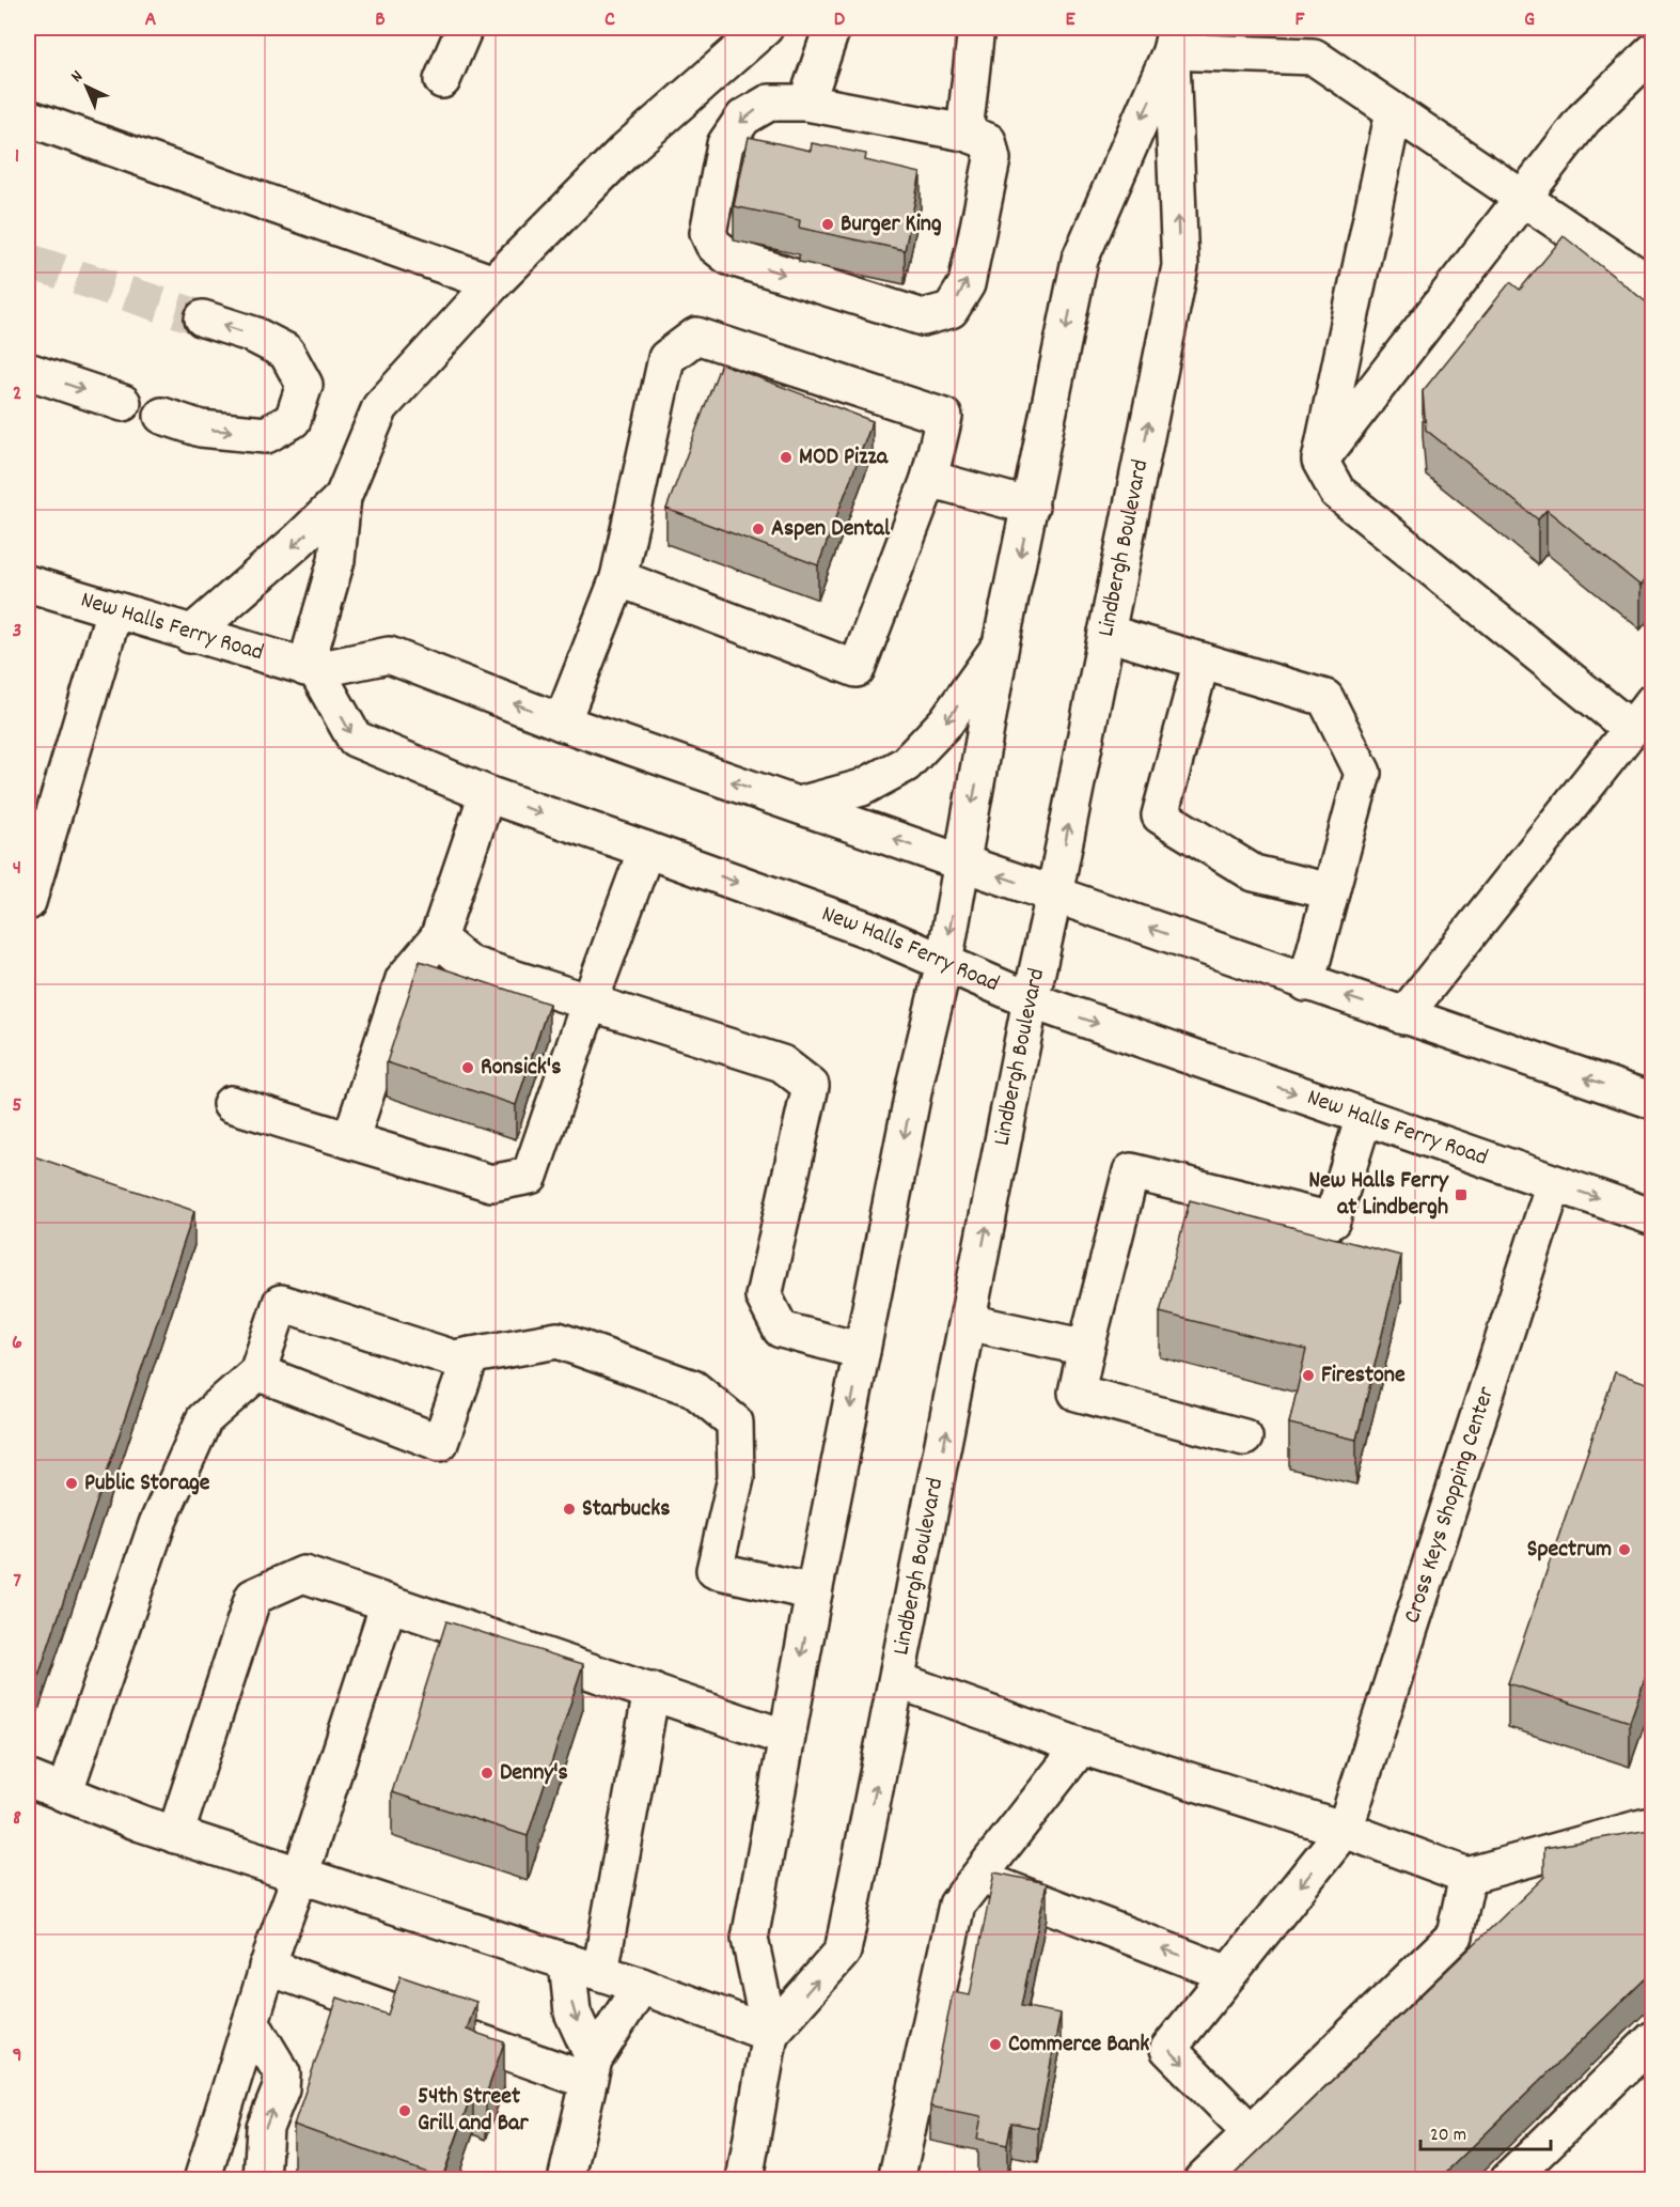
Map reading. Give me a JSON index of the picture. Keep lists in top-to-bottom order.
{
  "streets": {
    "main road": ["Lindbergh Boulevard", "New Halls Ferry Road", "Cross Keys Shopping Center"]
  },
  "crossings": [
    ["Lindbergh Boulevard", "New Halls Ferry Road"],
    ["New Halls Ferry Road", "Cross Keys Shopping Center"]
  ],
  "places": {
    "other": [
      "Burger King",
      "MOD Pizza",
      "Aspen Dental",
      "Ronsick's",
      "Firestone",
      "Public Storage",
      "Starbucks",
      "Spectrum",
      "Denny's",
      "Commerce Bank",
      "54th Street Grill and Bar"
    ],
    "transit": ["New Halls Ferry at Lindbergh"]
  },
  "scale_bar": "20 m",
  "north": "top left",
  "grid": {
    "columns": [
      "A",
      "B",
      "C",
      "D",
      "E",
      "F",
      "G"
    ],
    "rows": [
      "1",
      "2",
      "3",
      "4",
      "5",
      "6",
      "7",
      "8",
      "9"
    ]
  }
}
